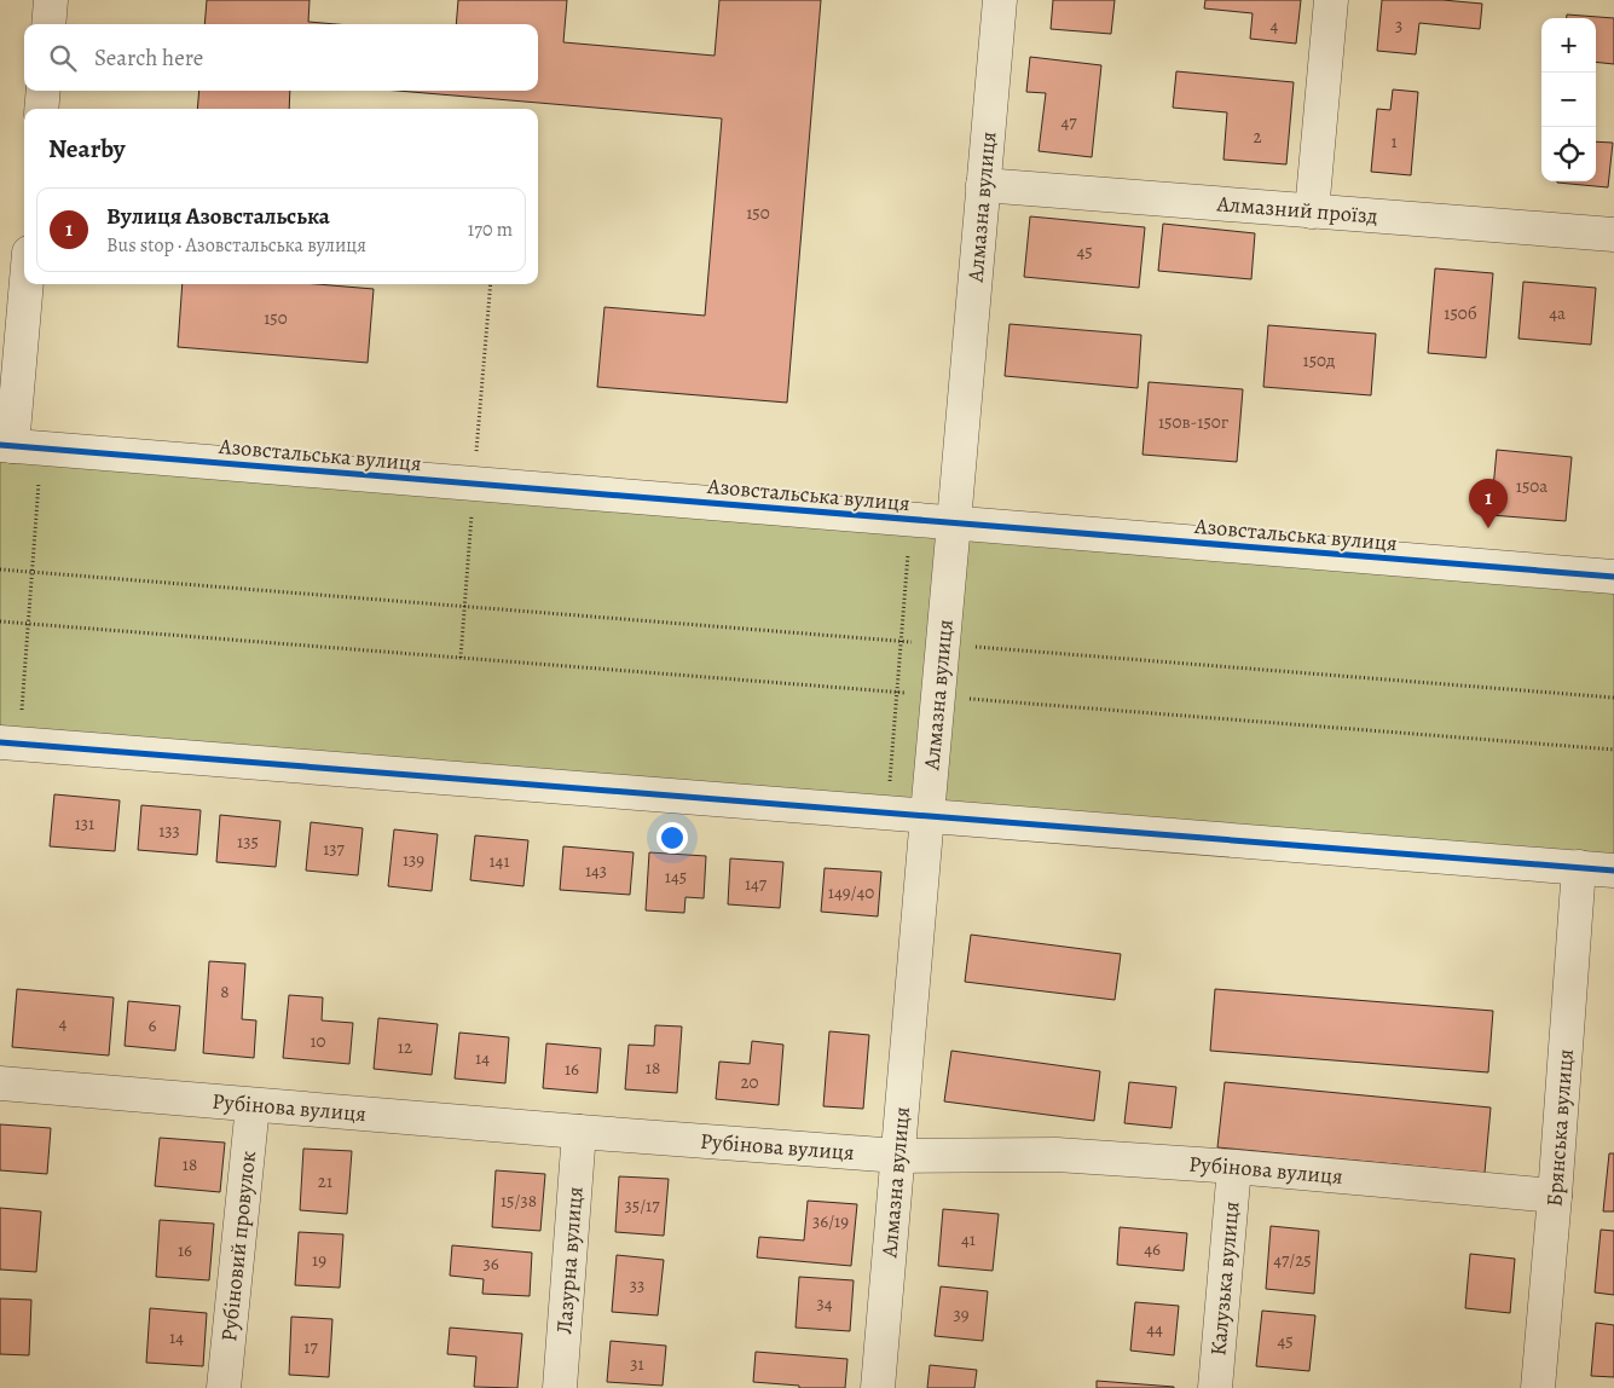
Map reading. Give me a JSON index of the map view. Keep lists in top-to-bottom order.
{
  "streets": {
    "street": [
      "Алмазна вулиця",
      "Алмазний проїзд",
      "Азовстальська вулиця",
      "Рубінова вулиця",
      "Брянська вулиця",
      "Рубіновий провулок",
      "Лазурна вулиця",
      "Калузька вулиця"
    ]
  },
  "crossings": [
    ["Алмазна вулиця", "Алмазний проїзд"],
    ["Алмазна вулиця", "Азовстальська вулиця"],
    ["Алмазна вулиця", "Рубінова вулиця"],
    ["Рубінова вулиця", "Брянська вулиця"],
    ["Рубінова вулиця", "Рубіновий провулок"],
    ["Рубінова вулиця", "Лазурна вулиця"],
    ["Рубінова вулиця", "Калузька вулиця"]
  ],
  "house_numbers": [
    "4",
    "3",
    "47",
    "2",
    "1",
    "150",
    "45",
    "150б",
    "4а",
    "150",
    "150д",
    "150в-150г",
    "150а",
    "131",
    "133",
    "135",
    "137",
    "139",
    "141",
    "143",
    "145",
    "147",
    "149/40",
    "8",
    "4",
    "6",
    "10",
    "12",
    "14",
    "18",
    "16",
    "20",
    "18",
    "21",
    "15/38",
    "35/17",
    "36/19",
    "41",
    "46",
    "16",
    "19",
    "47/25",
    "36",
    "33",
    "34",
    "39",
    "44",
    "14",
    "45",
    "17",
    "31"
  ],
  "page": {
    "map_buttons": ["+", "−"],
    "search": "Search here",
    "heading": "Nearby",
    "list": [
      {
        "mark": "1",
        "name": "Вулиця Азовстальська",
        "note": "Bus stop · Азовстальська вулиця",
        "value": "170 m"
      }
    ],
    "pins": "1"
  }
}
